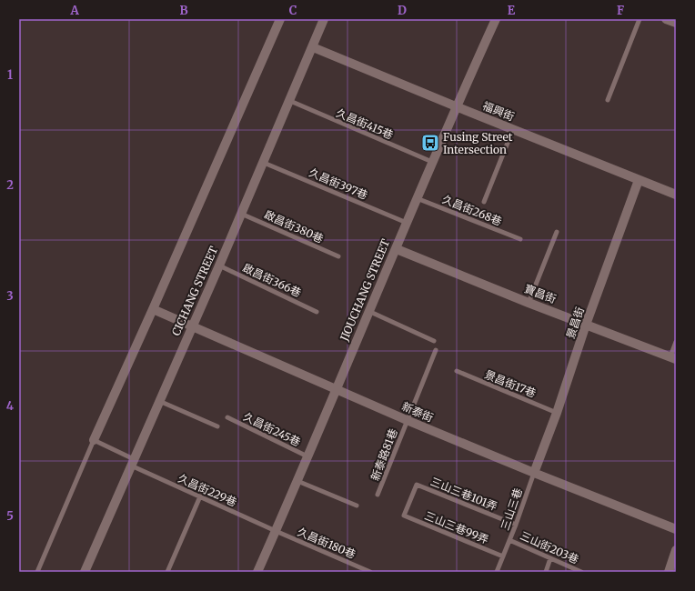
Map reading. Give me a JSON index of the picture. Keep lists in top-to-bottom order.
{
  "streets": {
    "street": [
      "福興街",
      "JIOUCHANG STREET",
      "CICHANG STREET",
      "寶昌街",
      "景昌街",
      "新泰街"
    ],
    "lane": [
      "久昌街415巷",
      "久昌街397巷",
      "久昌街268巷",
      "啟昌街380巷",
      "啟昌街366巷",
      "景昌街17巷",
      "久昌街245巷",
      "新泰路81巷",
      "久昌街229巷",
      "三山三巷101弄",
      "三山三巷",
      "三山三巷99弄",
      "久昌街180巷",
      "三山街203巷"
    ]
  },
  "crossings": [
    ["福興街", "JIOUCHANG STREET"],
    ["福興街", "CICHANG STREET"],
    ["福興街", "景昌街"],
    ["久昌街415巷", "JIOUCHANG STREET"],
    ["久昌街415巷", "CICHANG STREET"],
    ["久昌街397巷", "JIOUCHANG STREET"],
    ["久昌街397巷", "CICHANG STREET"],
    ["久昌街268巷", "JIOUCHANG STREET"],
    ["啟昌街380巷", "CICHANG STREET"],
    ["啟昌街366巷", "CICHANG STREET"],
    ["JIOUCHANG STREET", "寶昌街"],
    ["JIOUCHANG STREET", "新泰街"],
    ["JIOUCHANG STREET", "久昌街245巷"],
    ["JIOUCHANG STREET", "久昌街229巷"],
    ["JIOUCHANG STREET", "久昌街180巷"],
    ["CICHANG STREET", "新泰街"],
    ["CICHANG STREET", "久昌街229巷"],
    ["寶昌街", "景昌街"],
    ["景昌街", "景昌街17巷"],
    ["景昌街", "新泰街"],
    ["景昌街", "三山三巷"],
    ["新泰街", "新泰路81巷"],
    ["新泰街", "三山三巷"],
    ["久昌街229巷", "久昌街180巷"],
    ["三山三巷101弄", "三山三巷"],
    ["三山三巷101弄", "三山三巷99弄"],
    ["三山三巷", "三山三巷99弄"],
    ["三山三巷", "三山街203巷"]
  ],
  "places": {
    "bus stop": ["Fusing Street Intersection"]
  },
  "grid": {
    "columns": [
      "A",
      "B",
      "C",
      "D",
      "E",
      "F"
    ],
    "rows": [
      "1",
      "2",
      "3",
      "4",
      "5"
    ]
  }
}
